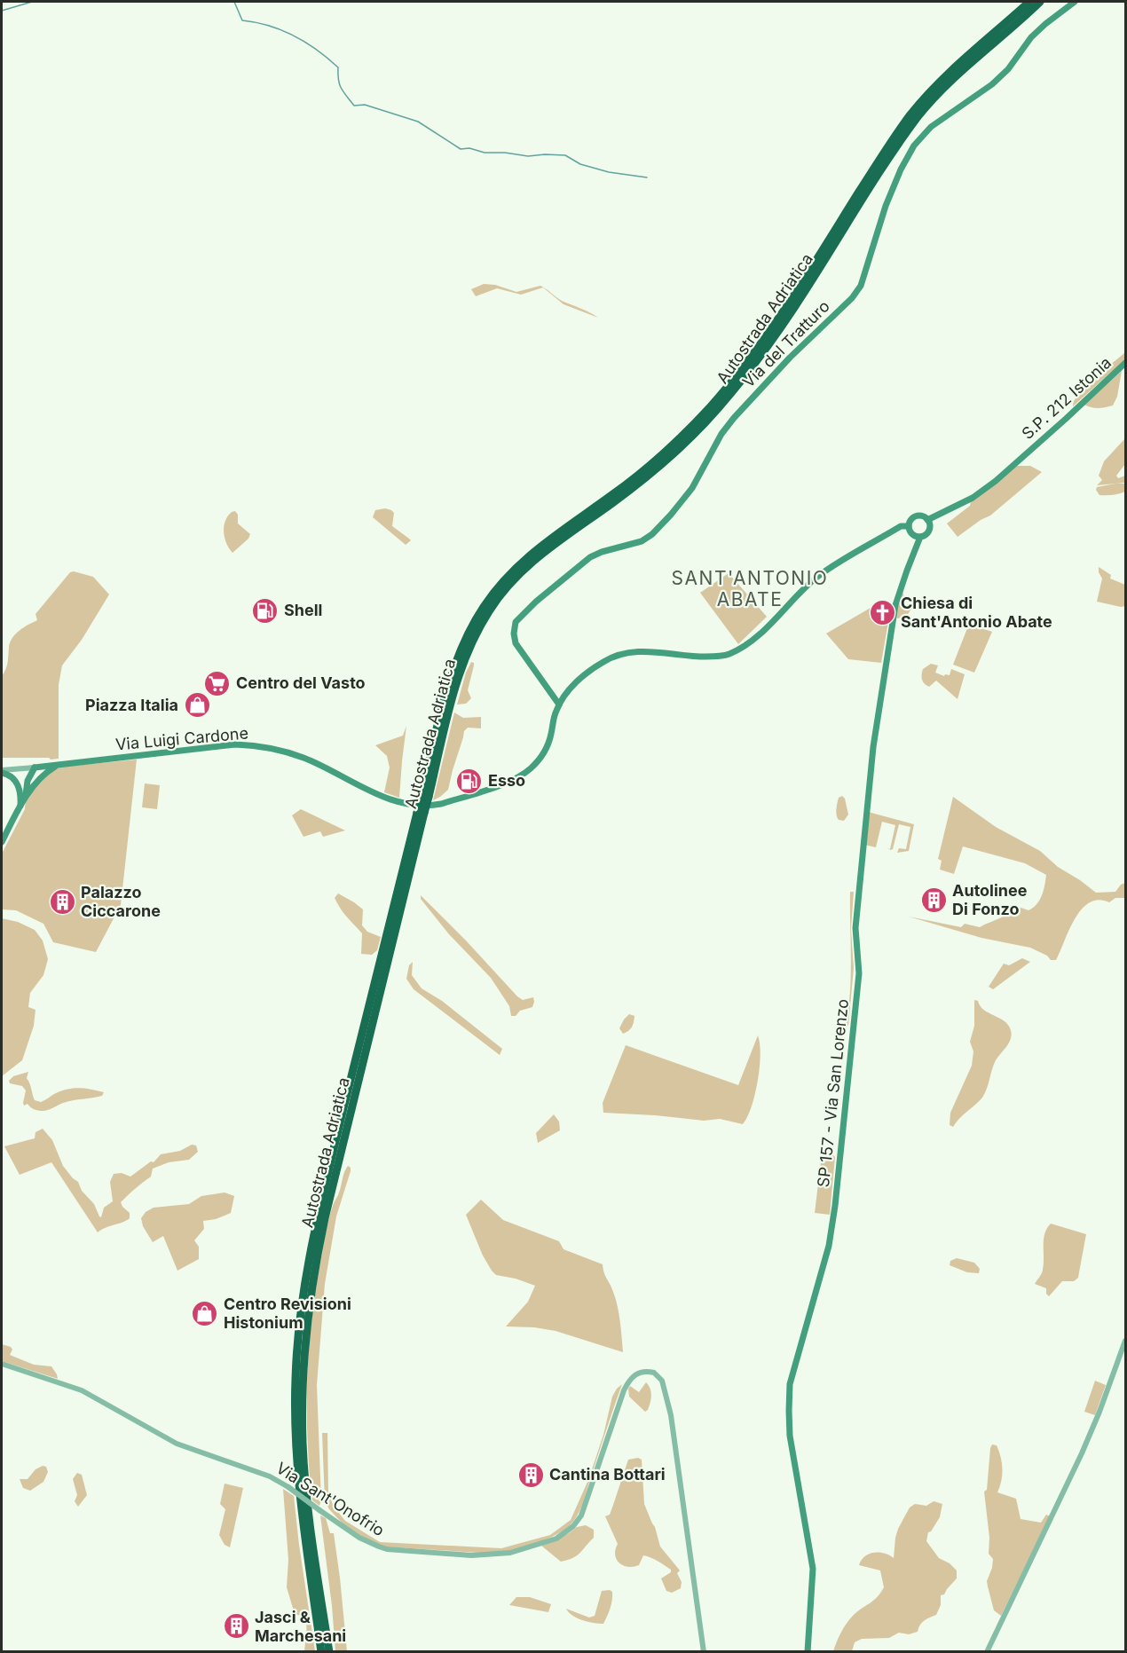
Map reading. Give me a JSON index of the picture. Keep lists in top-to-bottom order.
{
  "streets": {
    "highway": ["Autostrada Adriatica"],
    "main road": [
      "Via del Tratturo",
      "S.P. 212 Istonia",
      "Via Luigi Cardone",
      "SP 157 - Via San Lorenzo"
    ],
    "street": ["Via Sant'Onofrio"]
  },
  "crossings": [
    ["Via del Tratturo", "Via Luigi Cardone"],
    ["S.P. 212 Istonia", "Via Luigi Cardone"],
    ["Via Luigi Cardone", "SP 157 - Via San Lorenzo"]
  ],
  "districts": ["SANT'ANTONIO ABATE"],
  "places": {
    "fuel station": ["Shell", "Esso"],
    "church": ["Chiesa di Sant'Antonio Abate"],
    "supermarket": ["Centro del Vasto"],
    "shop": ["Piazza Italia", "Centro Revisioni Histonium"],
    "building": [
      "Autolinee Di Fonzo",
      "Palazzo Ciccarone",
      "Cantina Bottari",
      "Jasci & Marchesani"
    ]
  }
}
